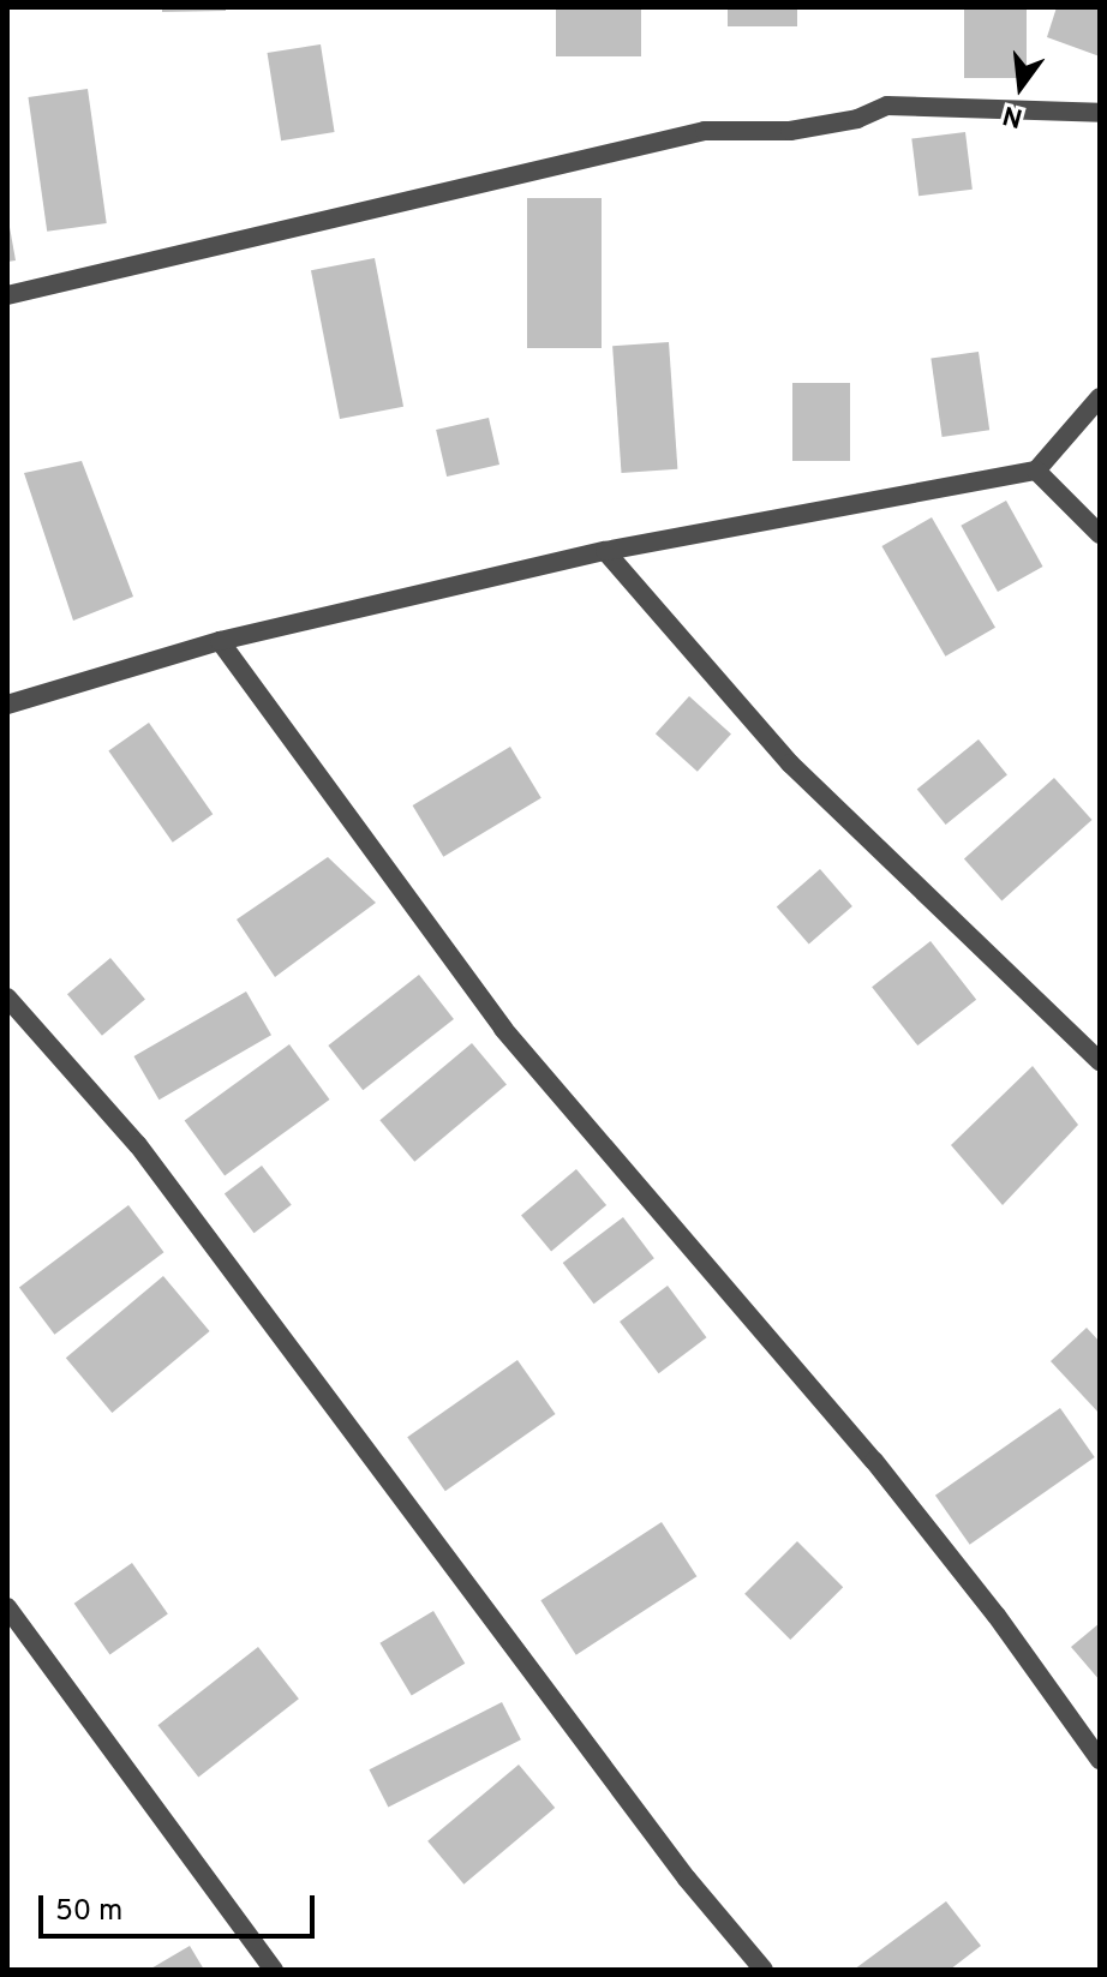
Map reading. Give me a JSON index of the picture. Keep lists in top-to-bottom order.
{
  "scale_bar": "50 m",
  "north": "bottom"
}
